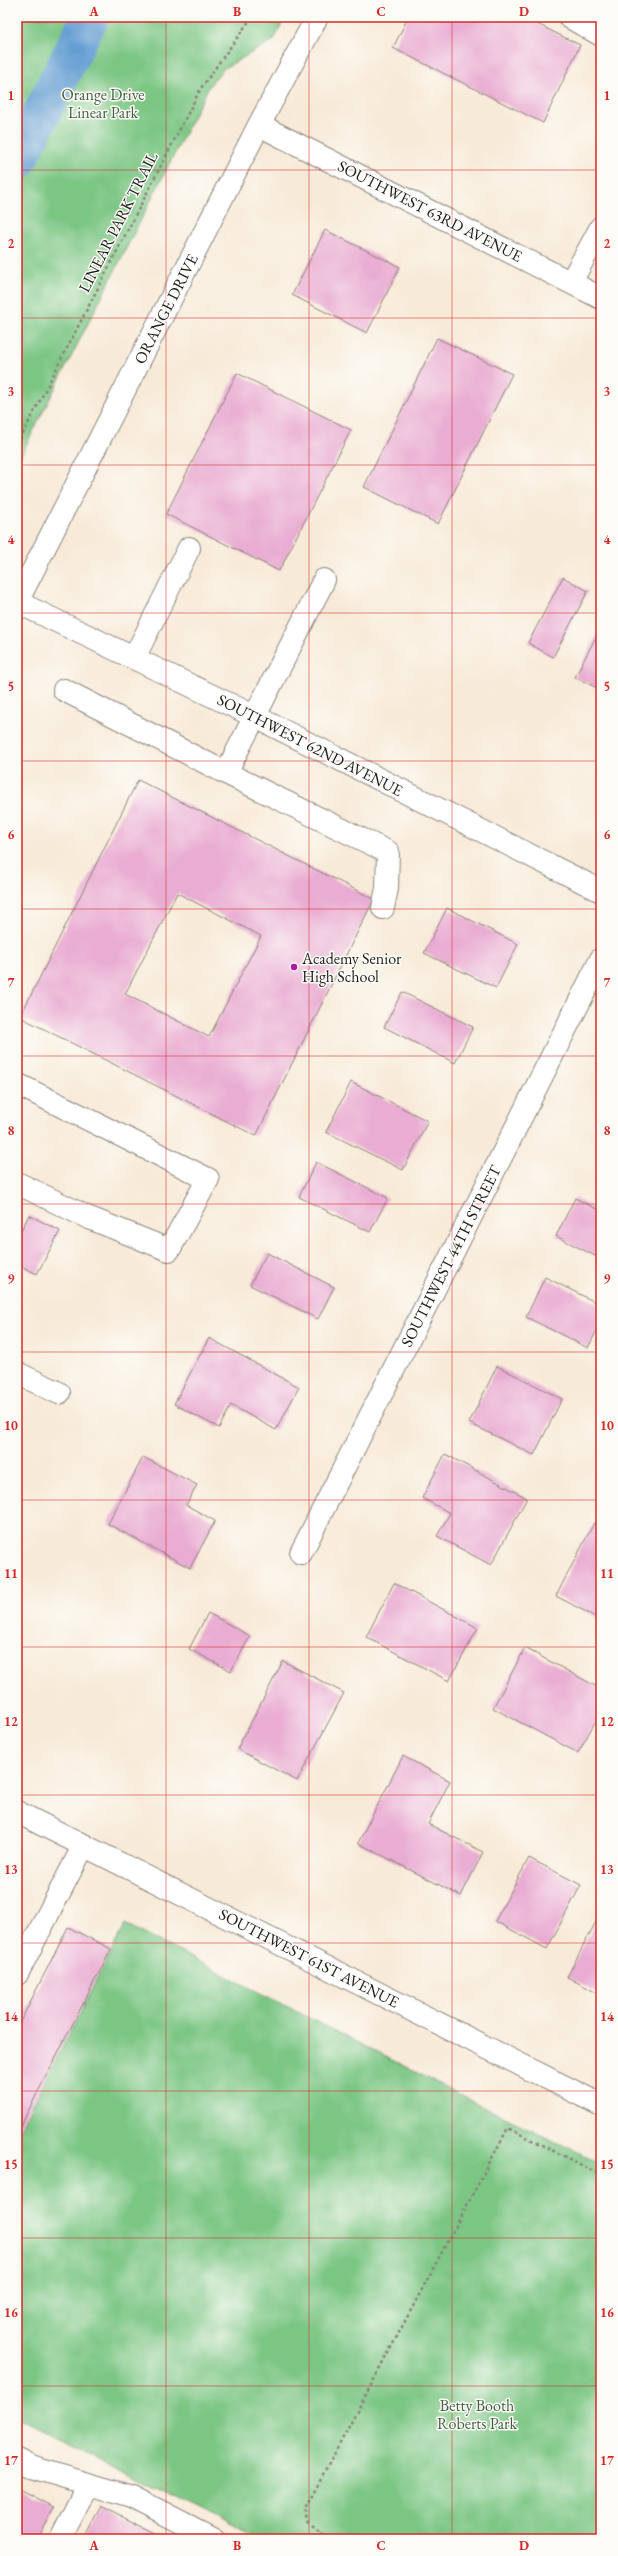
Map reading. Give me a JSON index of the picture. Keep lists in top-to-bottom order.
{
  "streets": {
    "street": [
      "SOUTHWEST 63RD AVENUE",
      "ORANGE DRIVE",
      "SOUTHWEST 62ND AVENUE",
      "SOUTHWEST 44TH STREET",
      "SOUTHWEST 61ST AVENUE"
    ],
    "path": ["LINEAR PARK TRAIL"]
  },
  "crossings": [
    ["SOUTHWEST 63RD AVENUE", "ORANGE DRIVE"],
    ["ORANGE DRIVE", "SOUTHWEST 62ND AVENUE"]
  ],
  "parks": ["Orange Drive Linear Park", "Betty Booth Roberts Park"],
  "places": ["Academy Senior High School"],
  "grid": {
    "columns": [
      "A",
      "B",
      "C",
      "D"
    ],
    "rows": [
      "1",
      "2",
      "3",
      "4",
      "5",
      "6",
      "7",
      "8",
      "9",
      "10",
      "11",
      "12",
      "13",
      "14",
      "15",
      "16",
      "17"
    ]
  }
}
